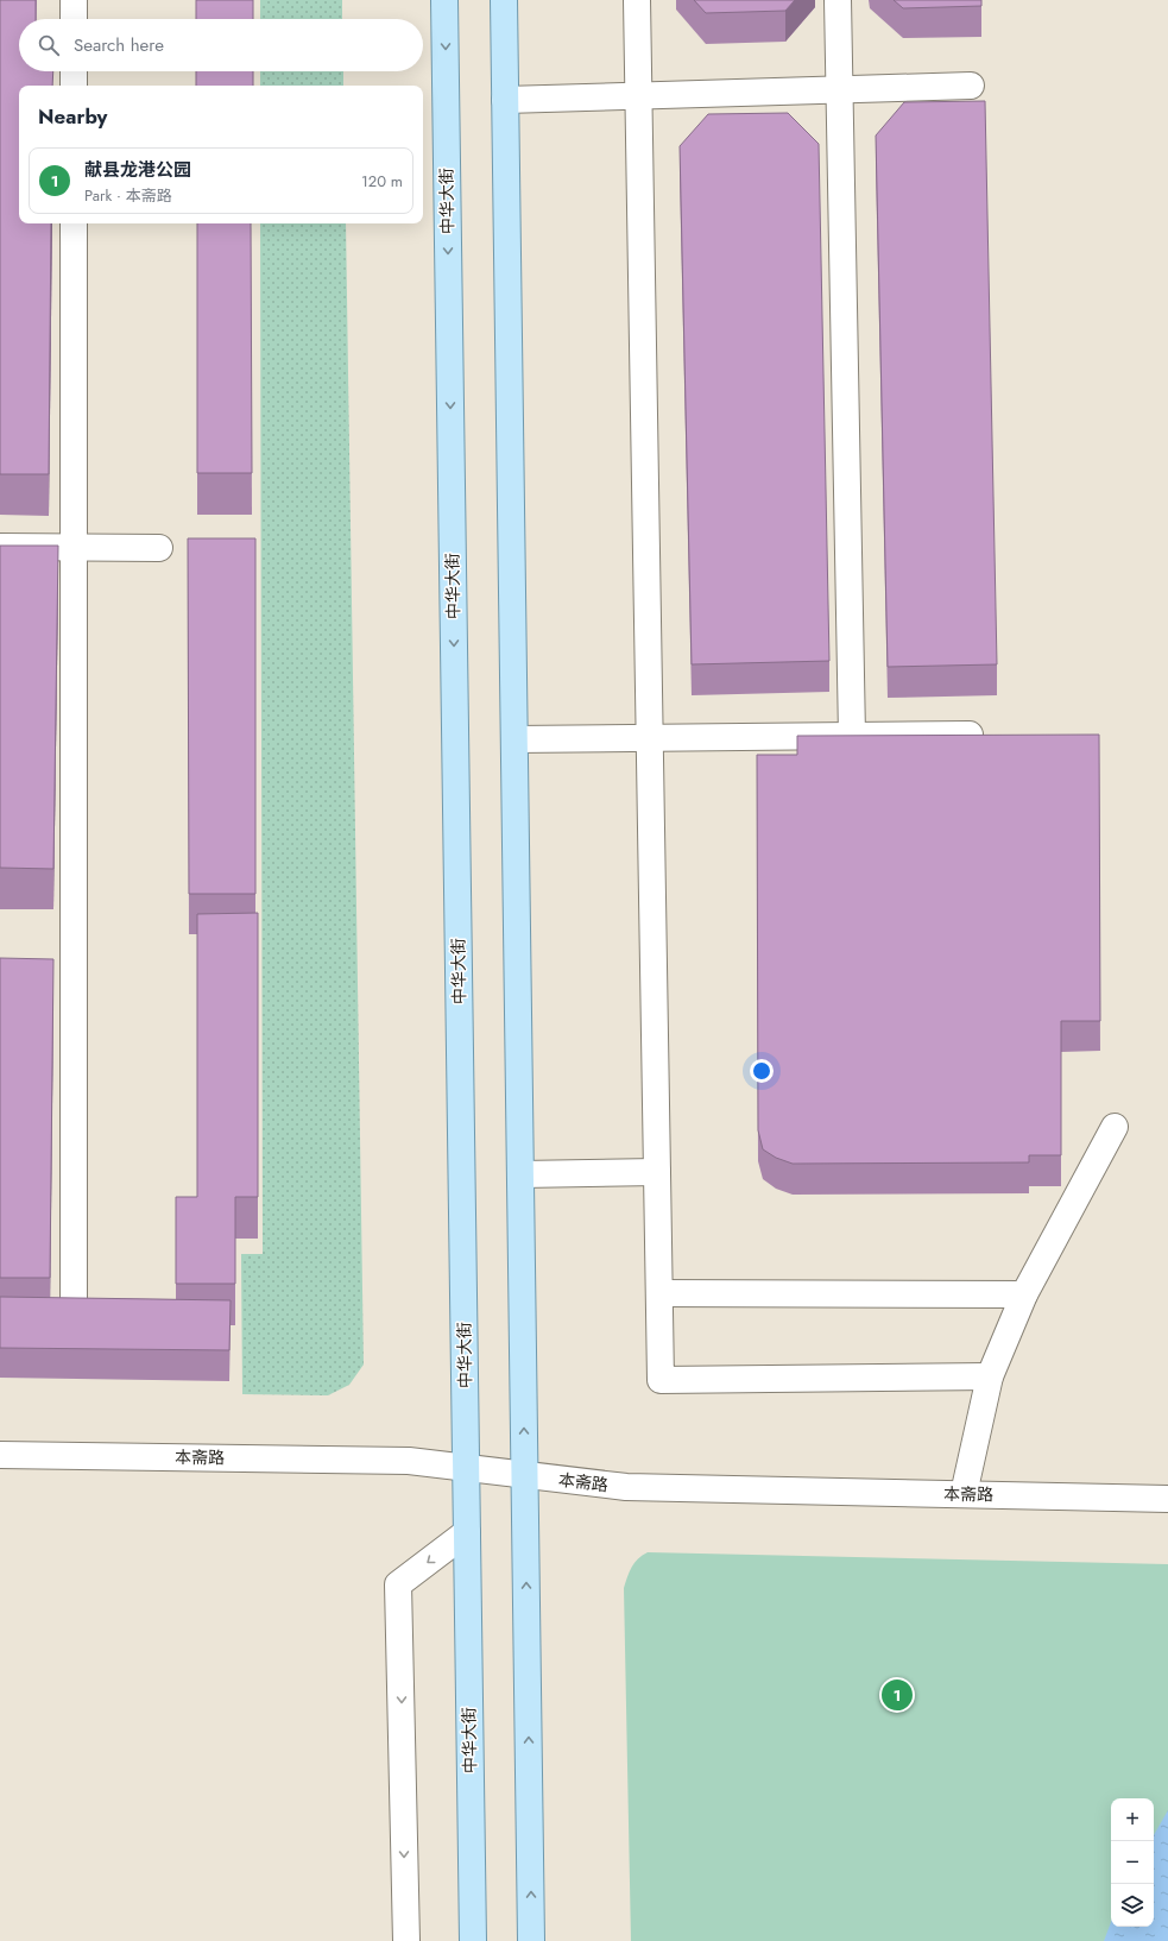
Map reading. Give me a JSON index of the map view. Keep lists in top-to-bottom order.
{
  "streets": {
    "main road": ["中华大街"],
    "street": ["本斋路"]
  },
  "crossings": [
    ["中华大街", "本斋路"]
  ],
  "page": {
    "search": "Search here",
    "heading": "Nearby",
    "list": [
      {
        "mark": "1",
        "name": "献县龙港公园",
        "note": "Park · 本斋路",
        "value": "120 m"
      }
    ],
    "pins": "1",
    "map_buttons": ["+", "−"]
  }
}
